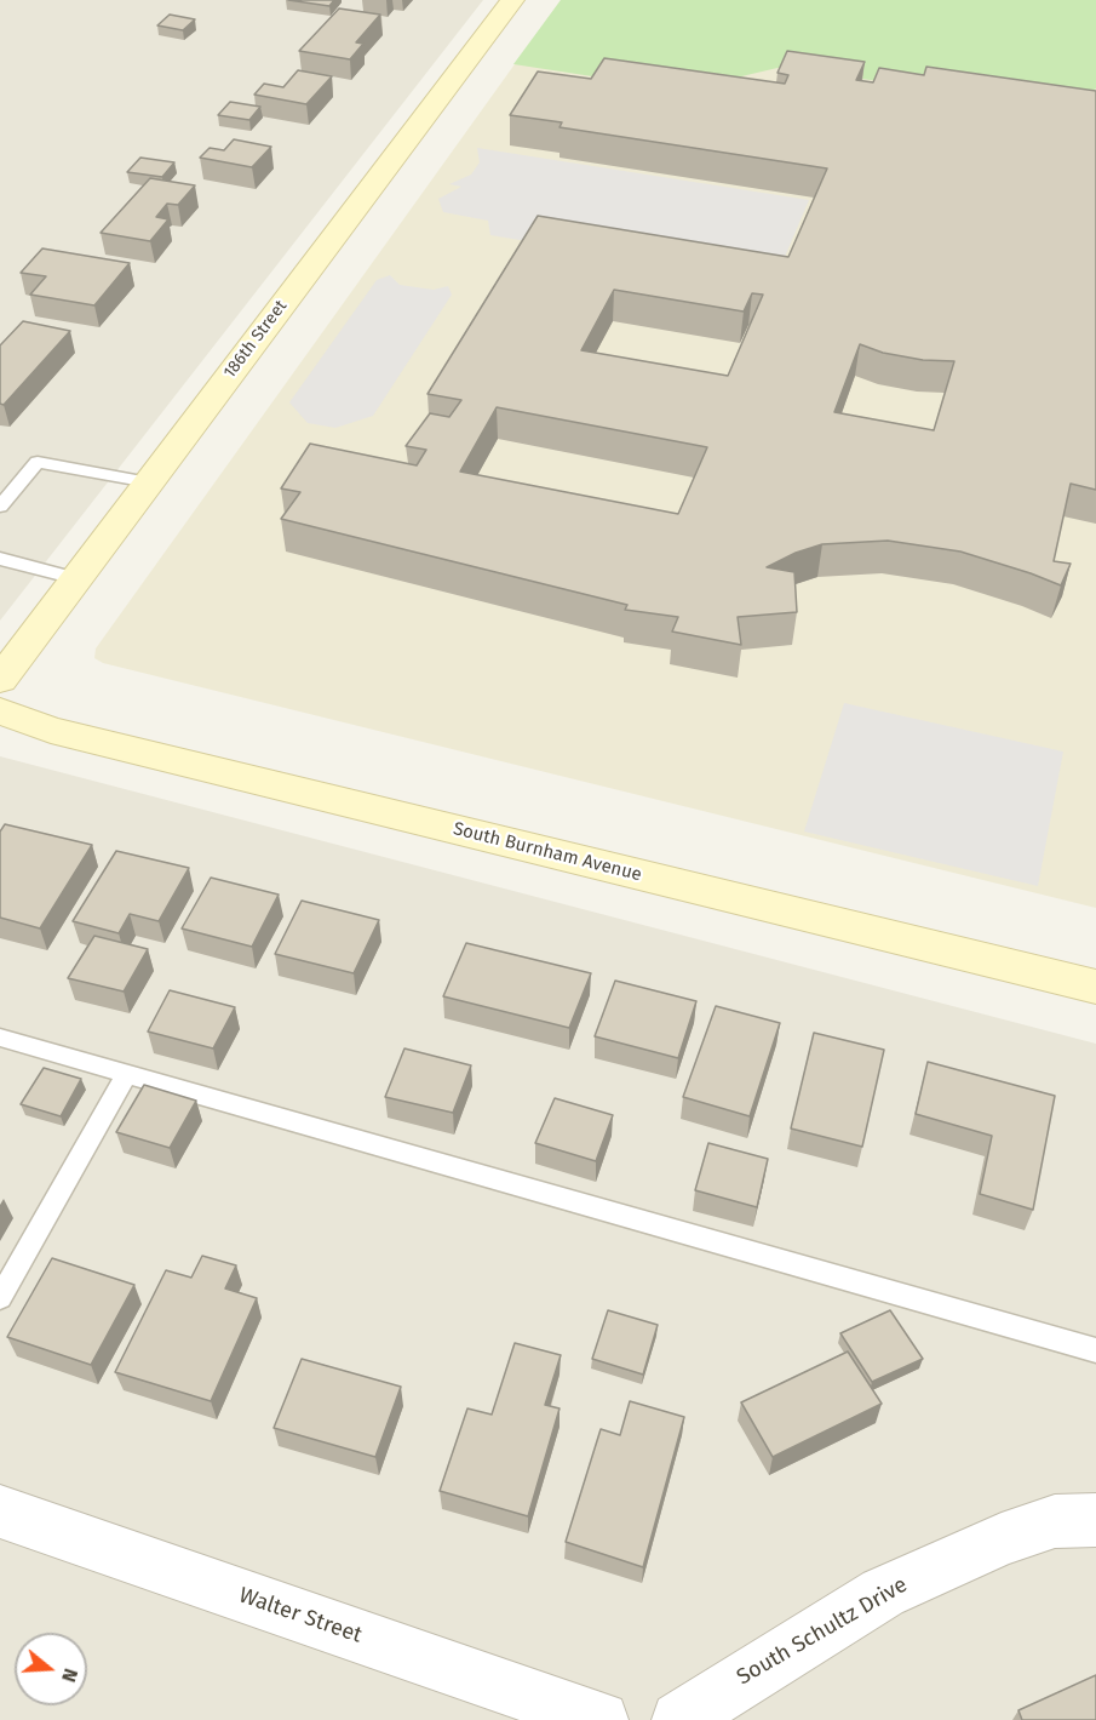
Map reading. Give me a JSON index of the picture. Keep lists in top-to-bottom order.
{
  "streets": {
    "street": [
      "186th Street",
      "South Burnham Avenue",
      "Walter Street",
      "South Schultz Drive"
    ]
  },
  "north": "right"
}
